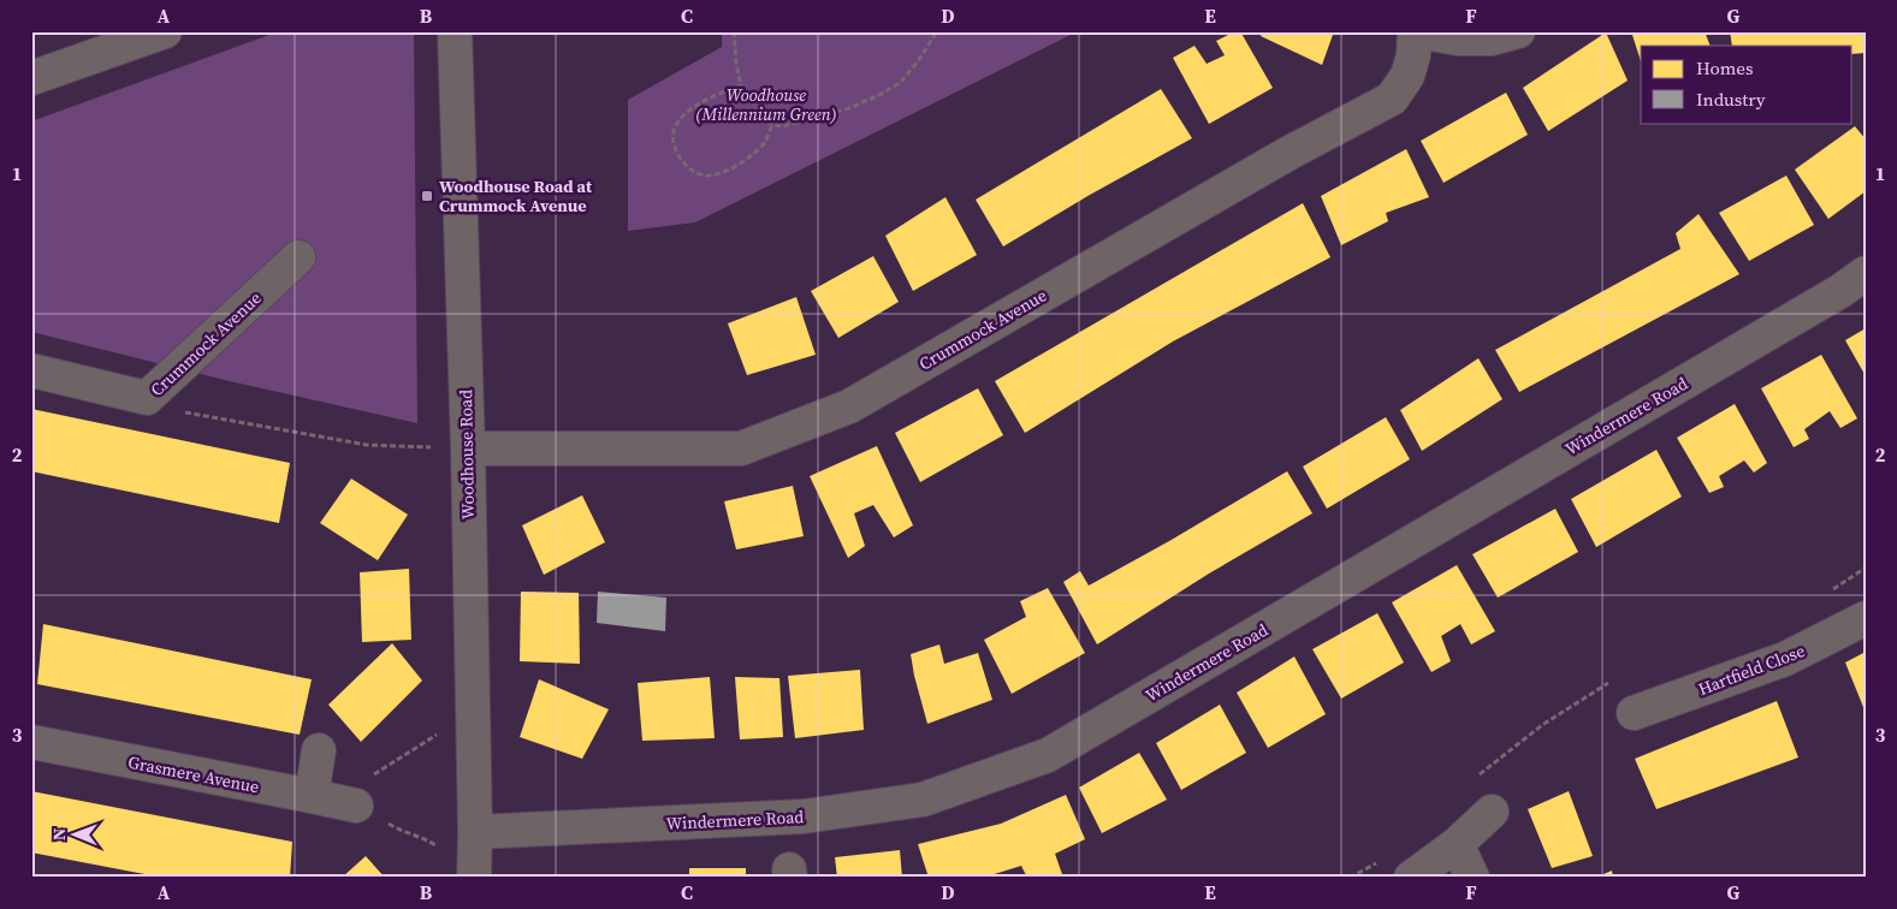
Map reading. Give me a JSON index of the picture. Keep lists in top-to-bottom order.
{
  "streets": {
    "street": [
      "Crummock Avenue",
      "Windermere Road",
      "Woodhouse Road",
      "Hartfield Close",
      "Grasmere Avenue"
    ]
  },
  "crossings": [
    ["Crummock Avenue", "Woodhouse Road"],
    ["Windermere Road", "Woodhouse Road"]
  ],
  "parks": ["Woodhouse (Millennium Green)"],
  "places": {
    "transit": ["Woodhouse Road at Crummock Avenue"]
  },
  "legend": ["Homes", "Industry"],
  "north": "left",
  "grid": {
    "columns": [
      "A",
      "B",
      "C",
      "D",
      "E",
      "F",
      "G"
    ],
    "rows": ["1", "2", "3"]
  }
}
